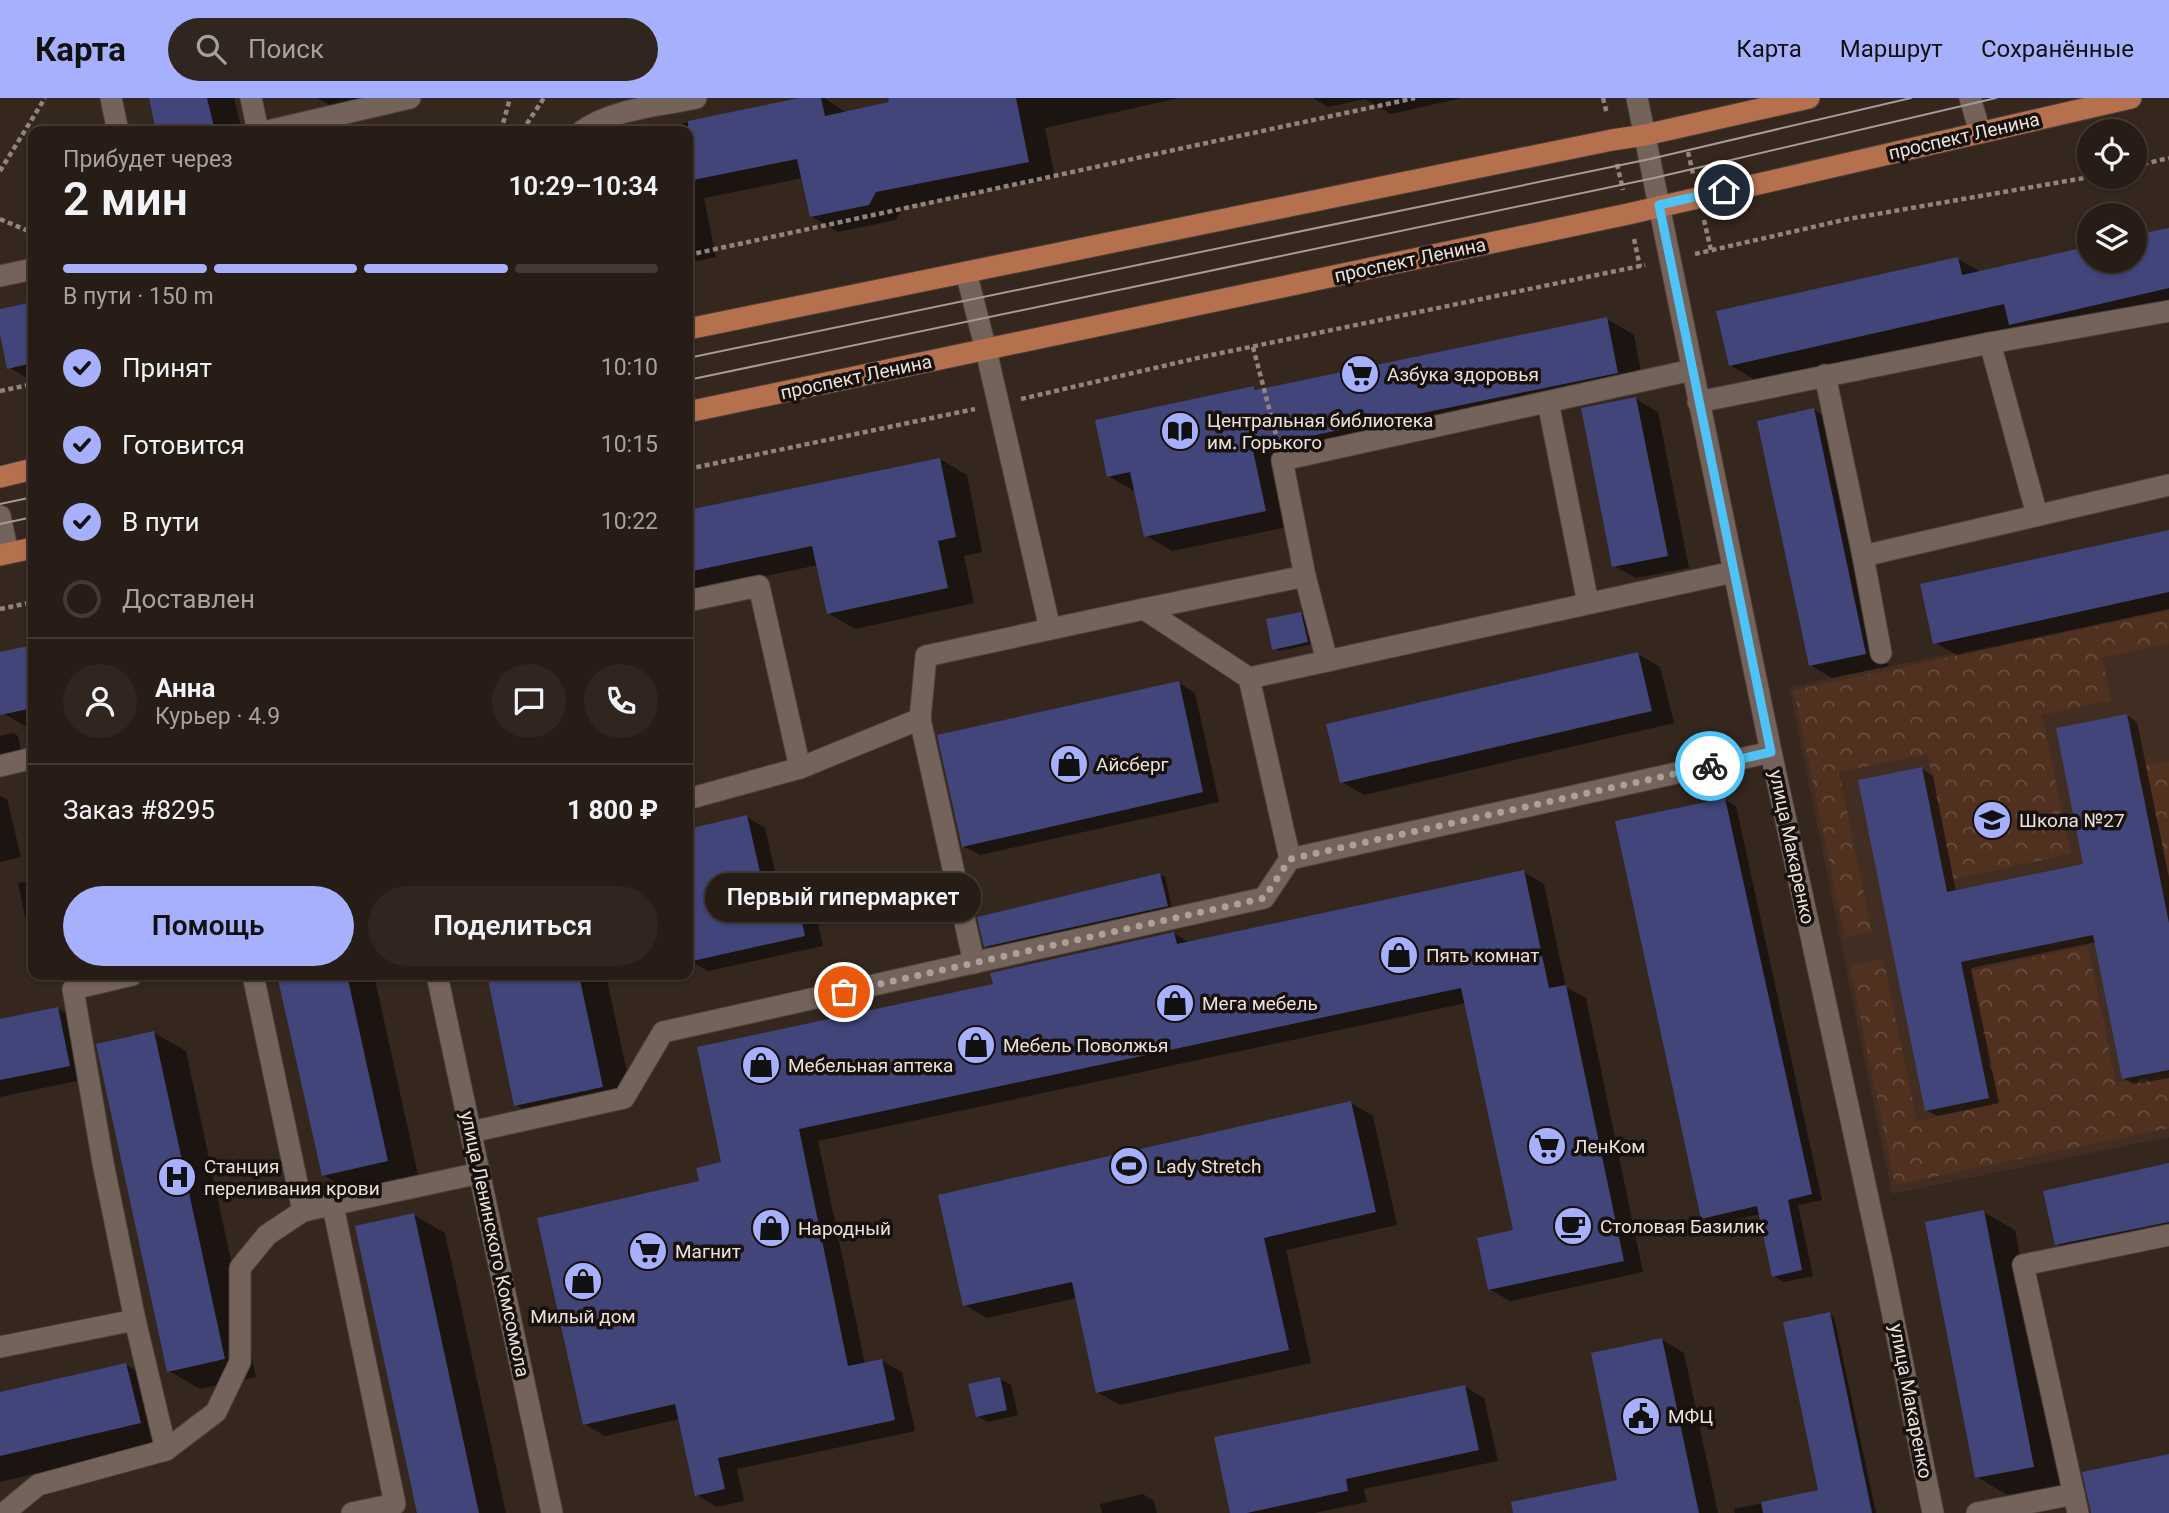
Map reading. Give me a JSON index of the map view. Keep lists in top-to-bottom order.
{
  "streets": {
    "main road": ["проспект Ленина"],
    "street": ["улица Макаренко", "улица Ленинского Комсомола"]
  },
  "crossings": [
    ["проспект Ленина", "улица Макаренко"]
  ],
  "places": {
    "supermarket": ["Азбука здоровья", "ЛенКом", "Магнит"],
    "library": ["Центральная библиотека им. Горького"],
    "shop": [
      "Айсберг",
      "Пять комнат",
      "Мега мебель",
      "Мебель Поволжья",
      "Мебельная аптека",
      "Народный",
      "Милый дом"
    ],
    "school or university": ["Школа №27"],
    "other": ["Первый гипермаркет"],
    "sports": ["Lady Stretch"],
    "hospital": ["Станция переливания крови"],
    "cafe": ["Столовая Базилик"],
    "public building": ["МФЦ"]
  },
  "page": {
    "header": "Карта",
    "search": "Поиск",
    "nav": ["Карта", "Маршрут", "Сохранённые"],
    "heading": ["2 мин", "Прибудет через", "10:29–10:34"],
    "panel": [
      "Анна",
      "Курьер · 4.9",
      "Заказ #8295",
      "1 800 ₽"
    ],
    "bar": "В пути · 150 m",
    "list": [
      ["Принят", "10:10"],
      ["Готовится", "10:15"],
      ["В пути", "10:22"],
      "Доставлен"
    ],
    "buttons": ["Помощь", "Поделиться"],
    "bubble": "Первый гипермаркет"
  }
}
